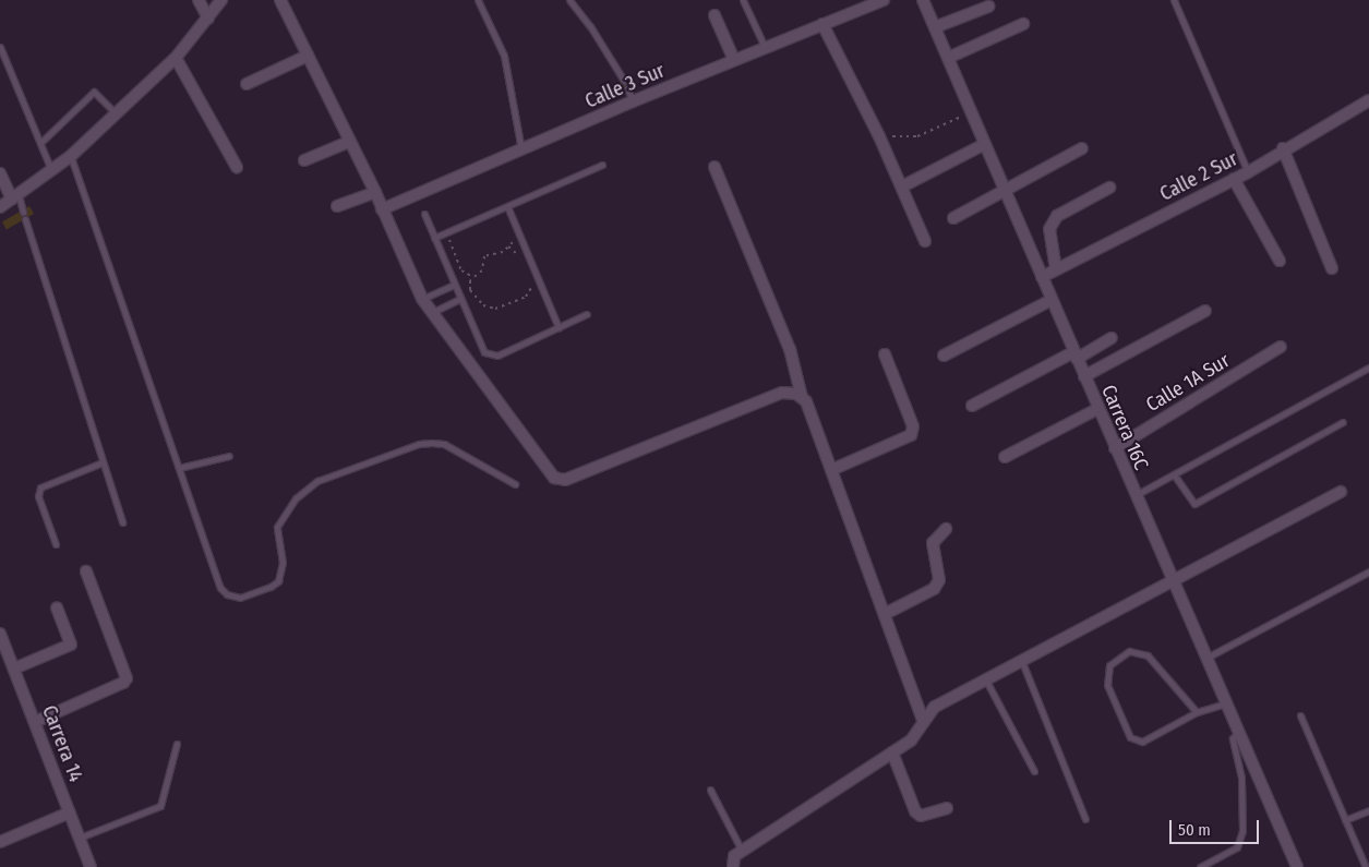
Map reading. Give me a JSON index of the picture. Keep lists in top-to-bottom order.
{
  "streets": {
    "street": [
      "Calle 3 Sur",
      "Calle 2 Sur",
      "Calle 1A Sur",
      "Carrera 16C",
      "Carrera 14"
    ]
  },
  "crossings": [
    ["Calle 2 Sur", "Carrera 16C"],
    ["Calle 1A Sur", "Carrera 16C"]
  ],
  "scale_bar": "50 m"
}
